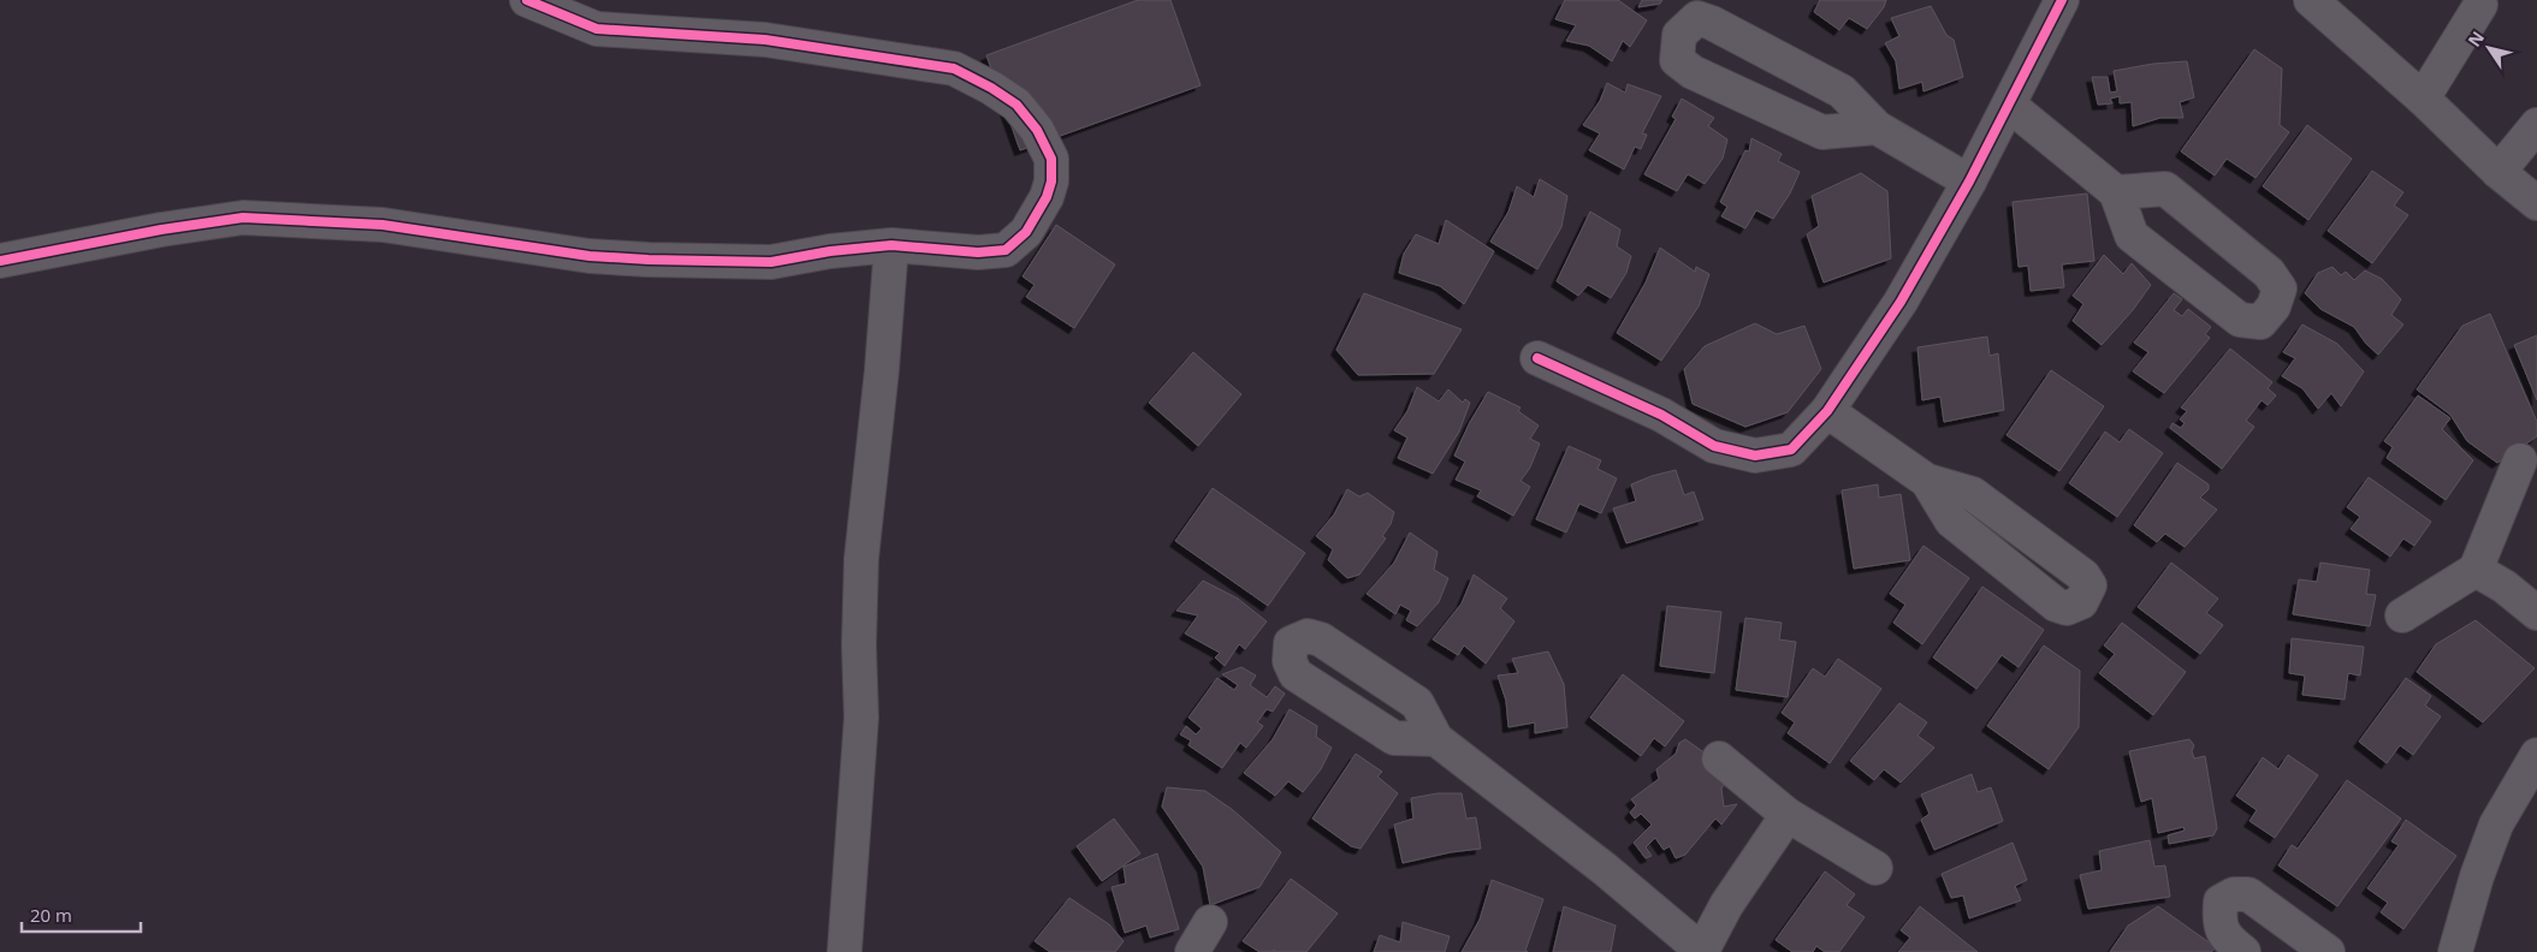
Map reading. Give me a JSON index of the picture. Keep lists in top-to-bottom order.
{
  "scale_bar": "20 m",
  "north": "top left"
}
